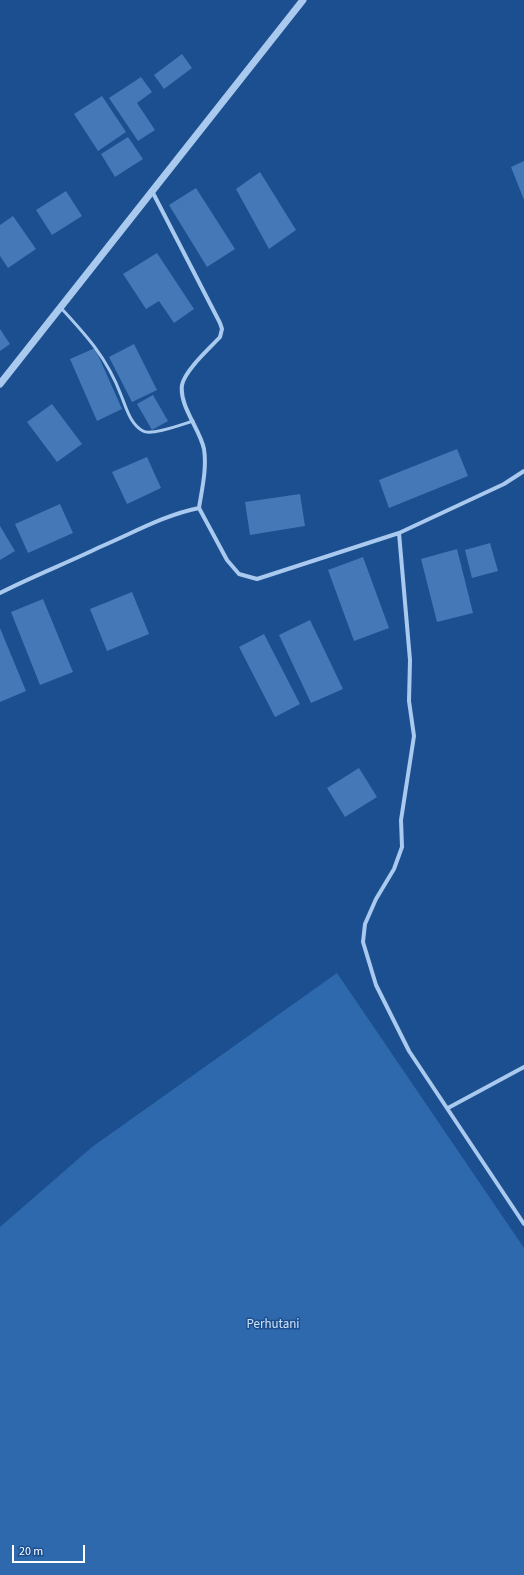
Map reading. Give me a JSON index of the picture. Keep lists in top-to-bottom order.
{
  "parks": ["Perhutani"],
  "scale_bar": "20 m"
}
